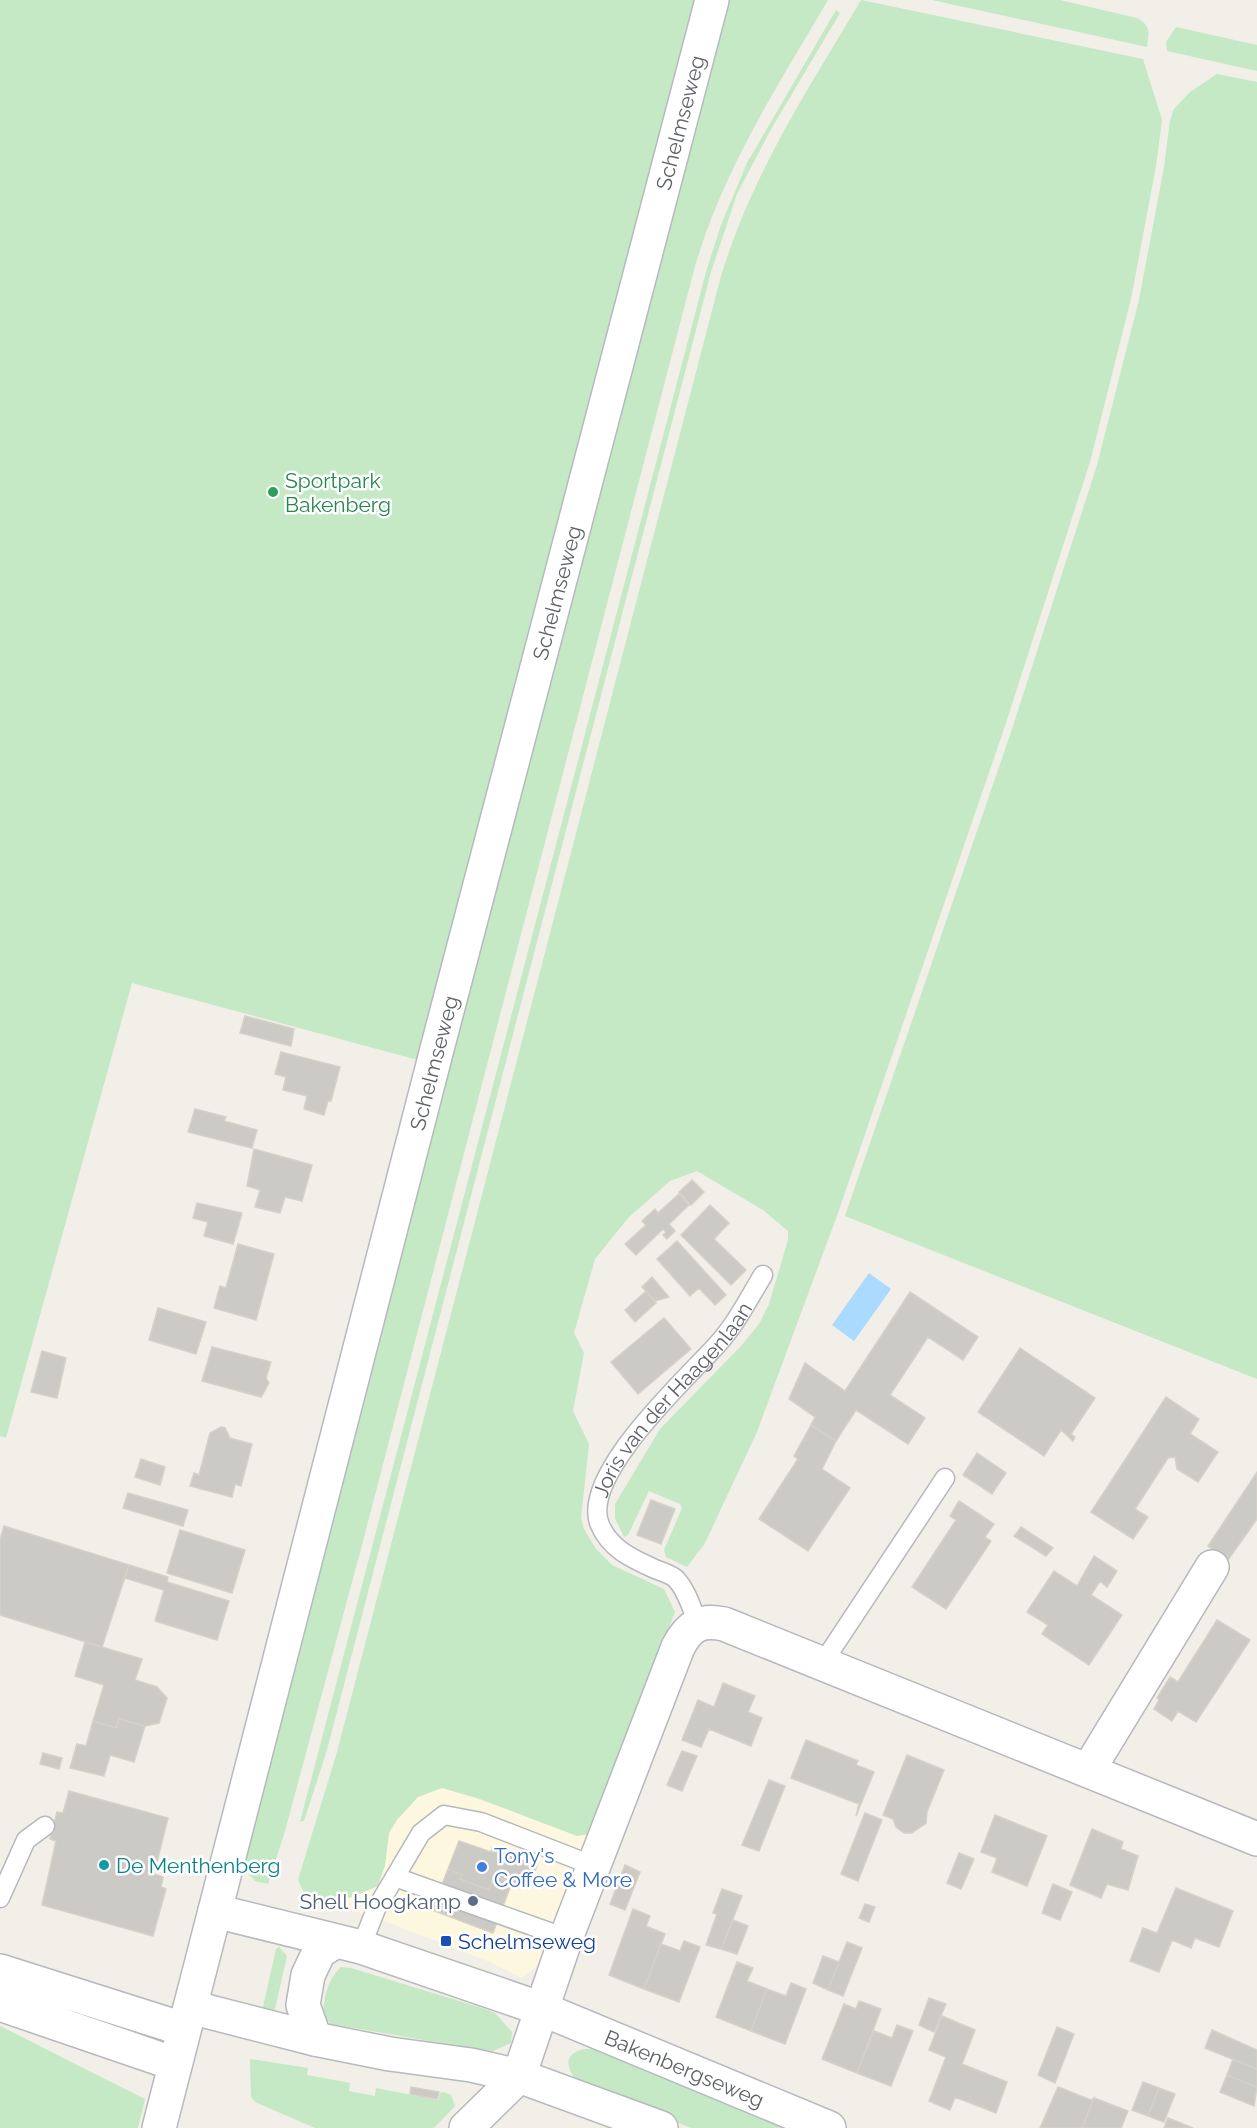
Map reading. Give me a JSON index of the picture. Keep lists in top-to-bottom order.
{
  "streets": {
    "street": ["Schelmseweg", "Bakenbergseweg"],
    "lane": ["Joris van der Haagenlaan"]
  },
  "crossings": [
    ["Schelmseweg", "Bakenbergseweg"]
  ],
  "places": {
    "other": [
      "Sportpark Bakenberg",
      "De Menthenberg",
      "Tony's Coffee & More",
      "Shell Hoogkamp"
    ],
    "transit": ["Schelmseweg"]
  }
}
